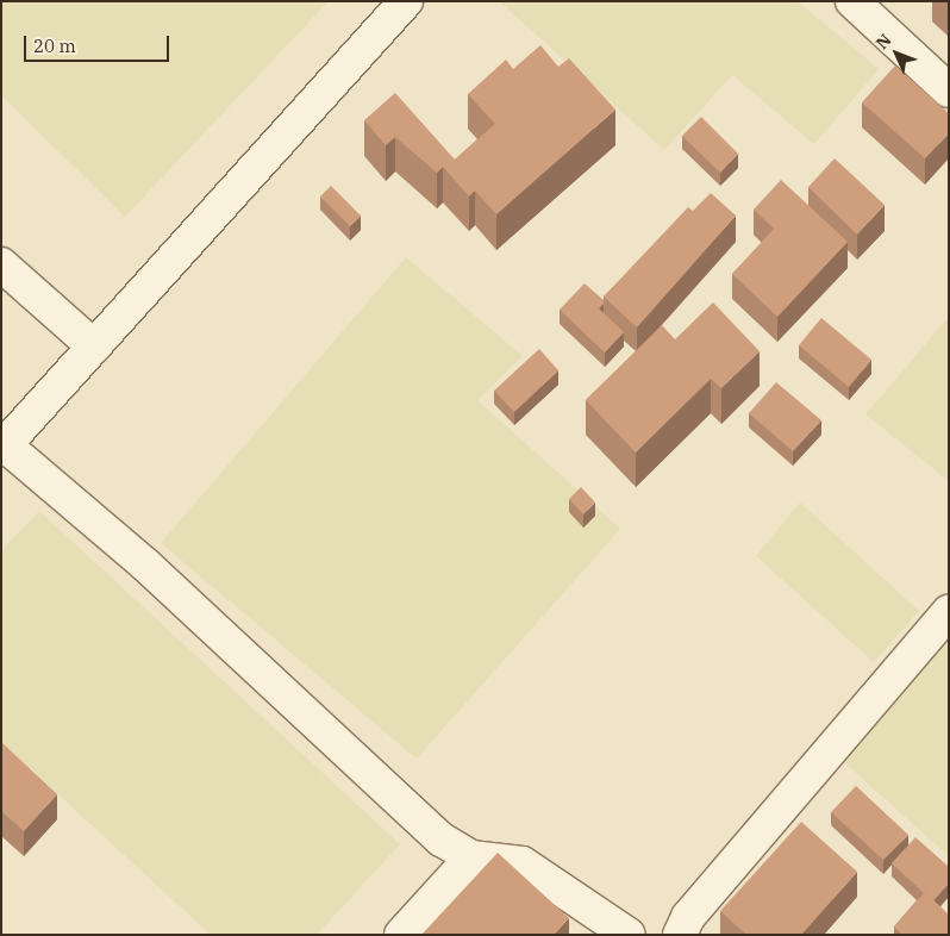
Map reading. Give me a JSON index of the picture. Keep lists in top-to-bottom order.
{
  "scale_bar": "20 m",
  "north": "top left"
}
